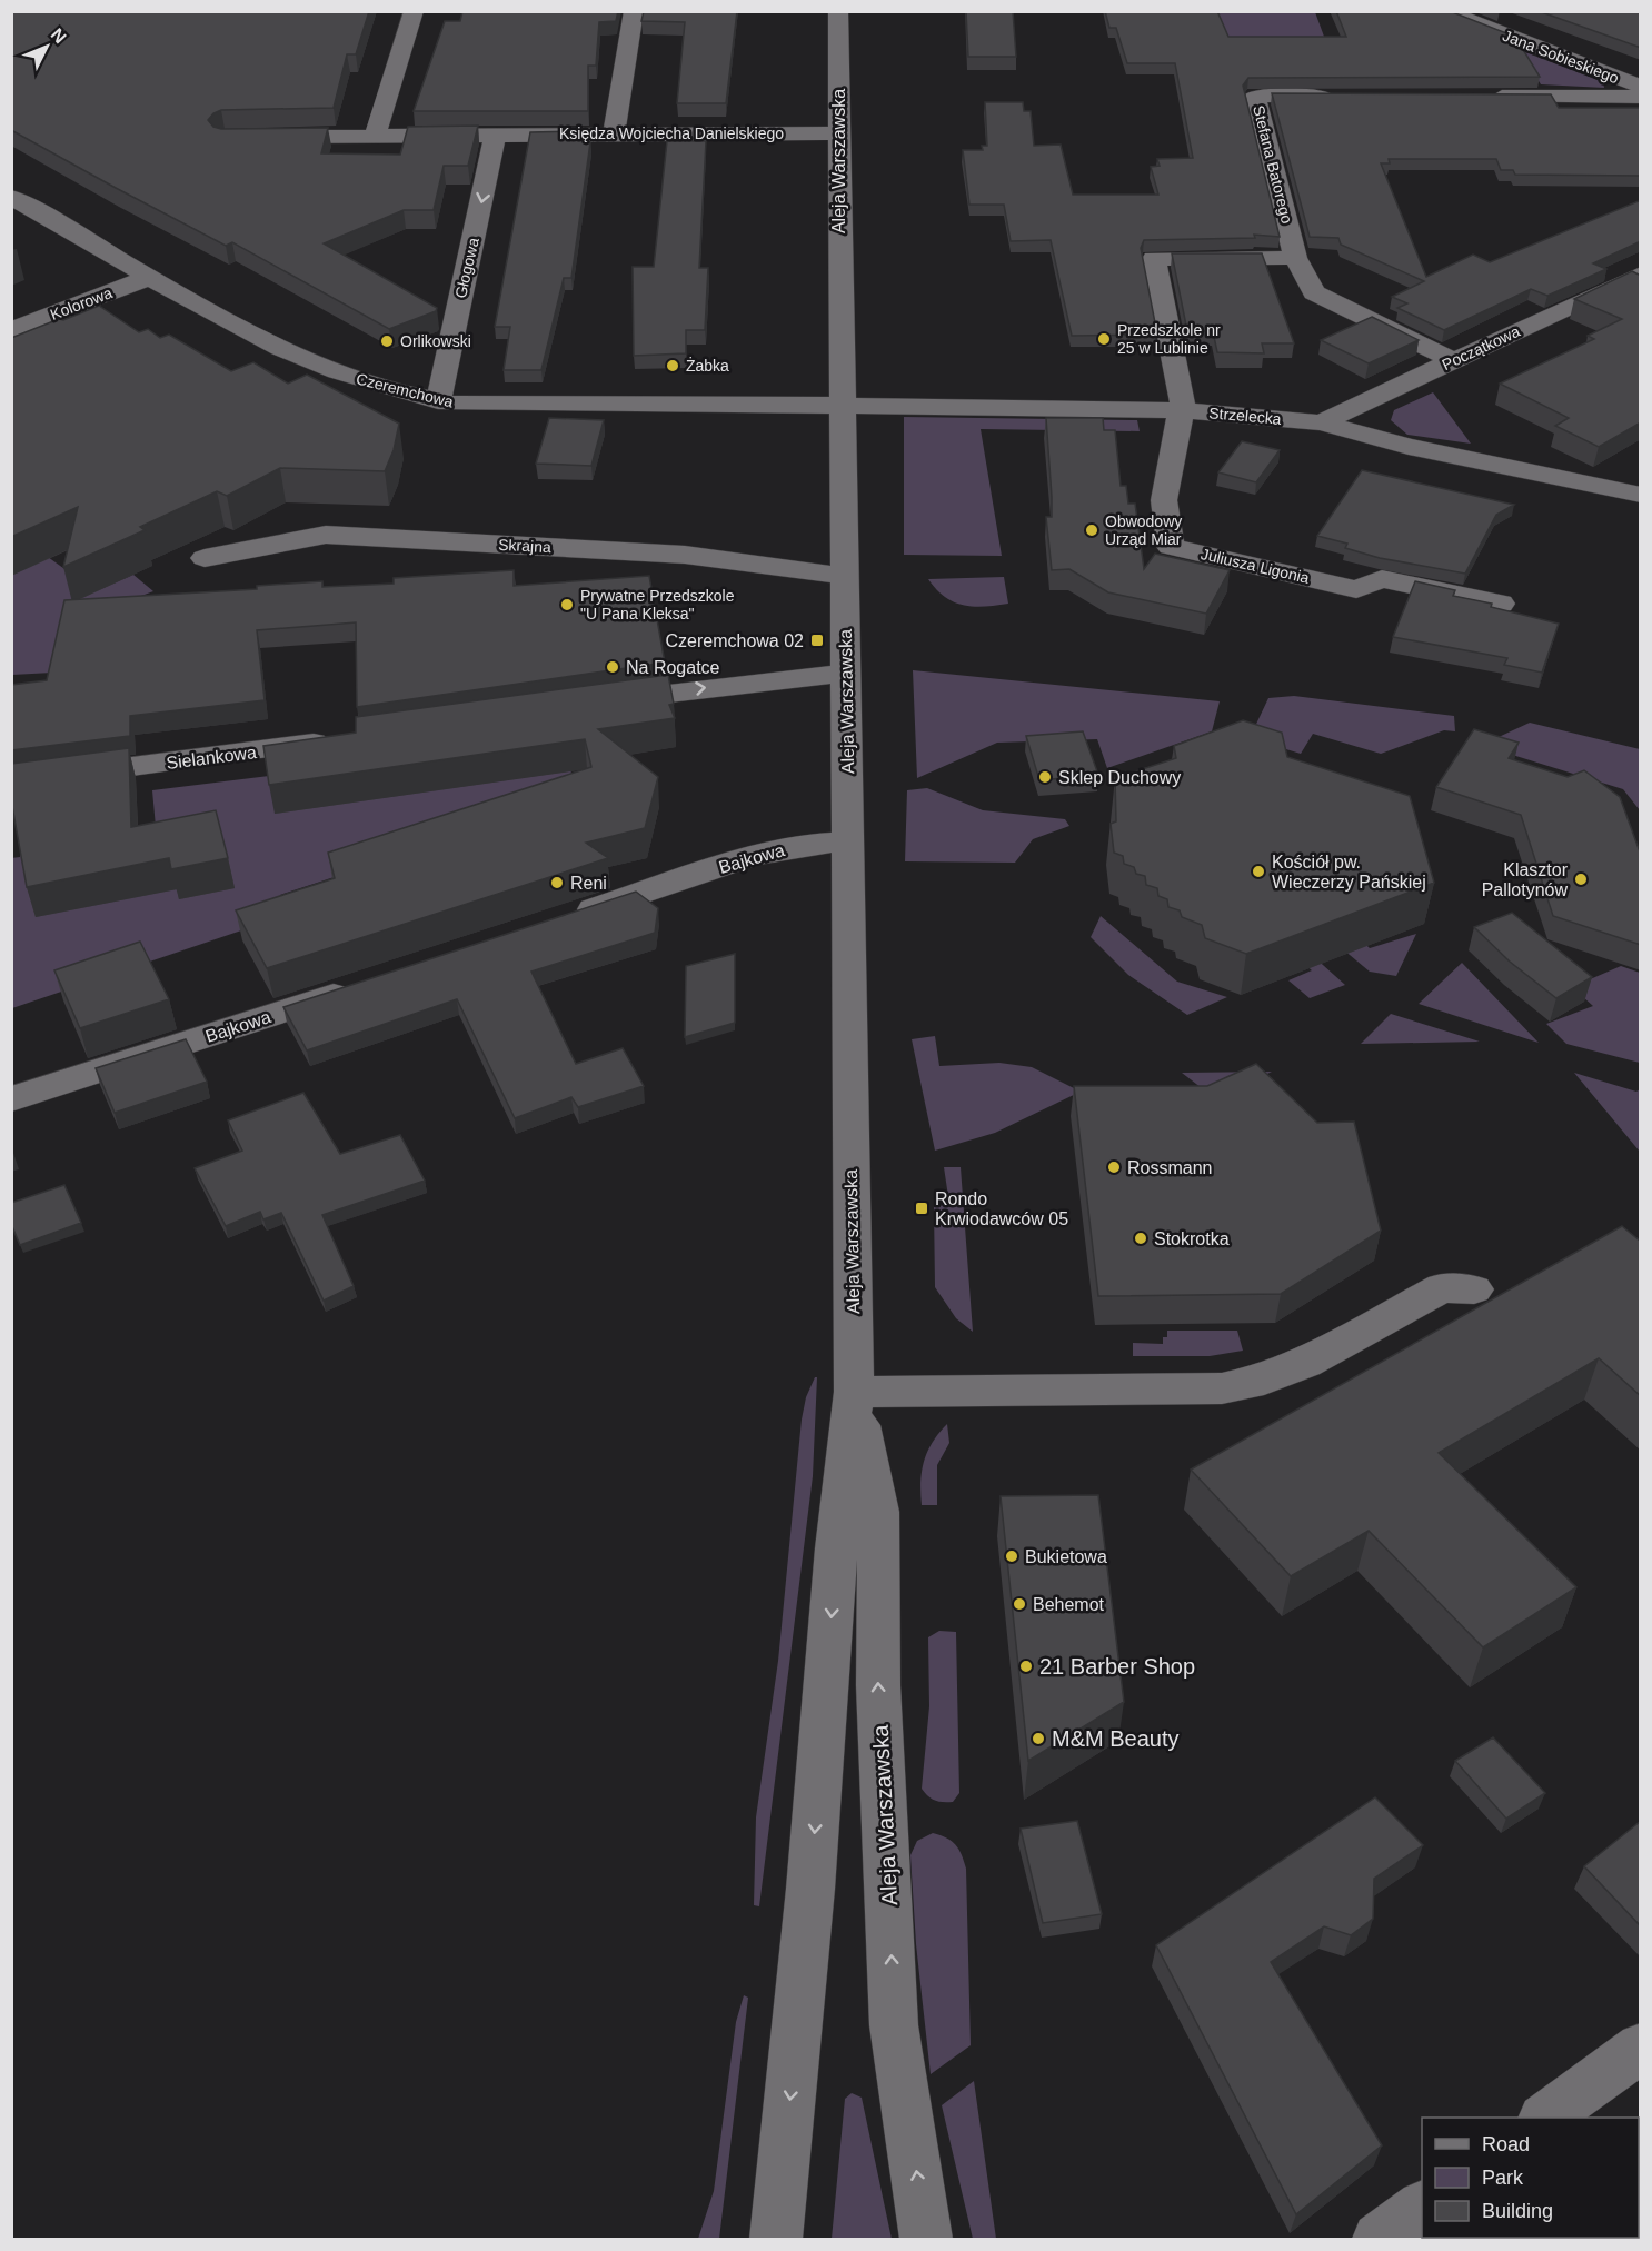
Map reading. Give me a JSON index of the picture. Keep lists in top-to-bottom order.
{
  "streets": {
    "street": [
      "Jana Sobieskiego",
      "Księdza Wojciecha Danielskiego",
      "Aleja Warszawska",
      "Stefana Batorego",
      "Głogowa",
      "Kolorowa",
      "Początkowa",
      "Czeremchowa",
      "Strzelecka",
      "Skrajna",
      "Juliusza Ligonia",
      "Sielankowa",
      "Bajkowa"
    ]
  },
  "crossings": [
    ["Księdza Wojciecha Danielskiego", "Aleja Warszawska"],
    ["Księdza Wojciecha Danielskiego", "Głogowa"],
    ["Aleja Warszawska", "Czeremchowa"],
    ["Aleja Warszawska", "Strzelecka"],
    ["Aleja Warszawska", "Skrajna"],
    ["Aleja Warszawska", "Bajkowa"],
    ["Stefana Batorego", "Początkowa"],
    ["Głogowa", "Czeremchowa"],
    ["Kolorowa", "Czeremchowa"],
    ["Początkowa", "Strzelecka"],
    ["Czeremchowa", "Strzelecka"],
    ["Strzelecka", "Juliusza Ligonia"]
  ],
  "one_way": ["Głogowa"],
  "places": {
    "other": [
      "Przedszkole nr 25 w Lublinie",
      "Orlikowski",
      "Żabka",
      "Obwodowy Urząd Miar",
      "Prywatne Przedszkole \"U Pana Kleksa\"",
      "Na Rogatce",
      "Sklep Duchowy",
      "Kościół pw. Wieczerzy Pańskiej",
      "Klasztor Pallotynów",
      "Reni",
      "Rossmann",
      "Stokrotka",
      "Bukietowa",
      "Behemot",
      "21 Barber Shop",
      "M&M Beauty"
    ],
    "transit": ["Czeremchowa 02", "Rondo Krwiodawców 05"]
  },
  "legend": ["Road", "Park", "Building"],
  "north": "top right"
}
